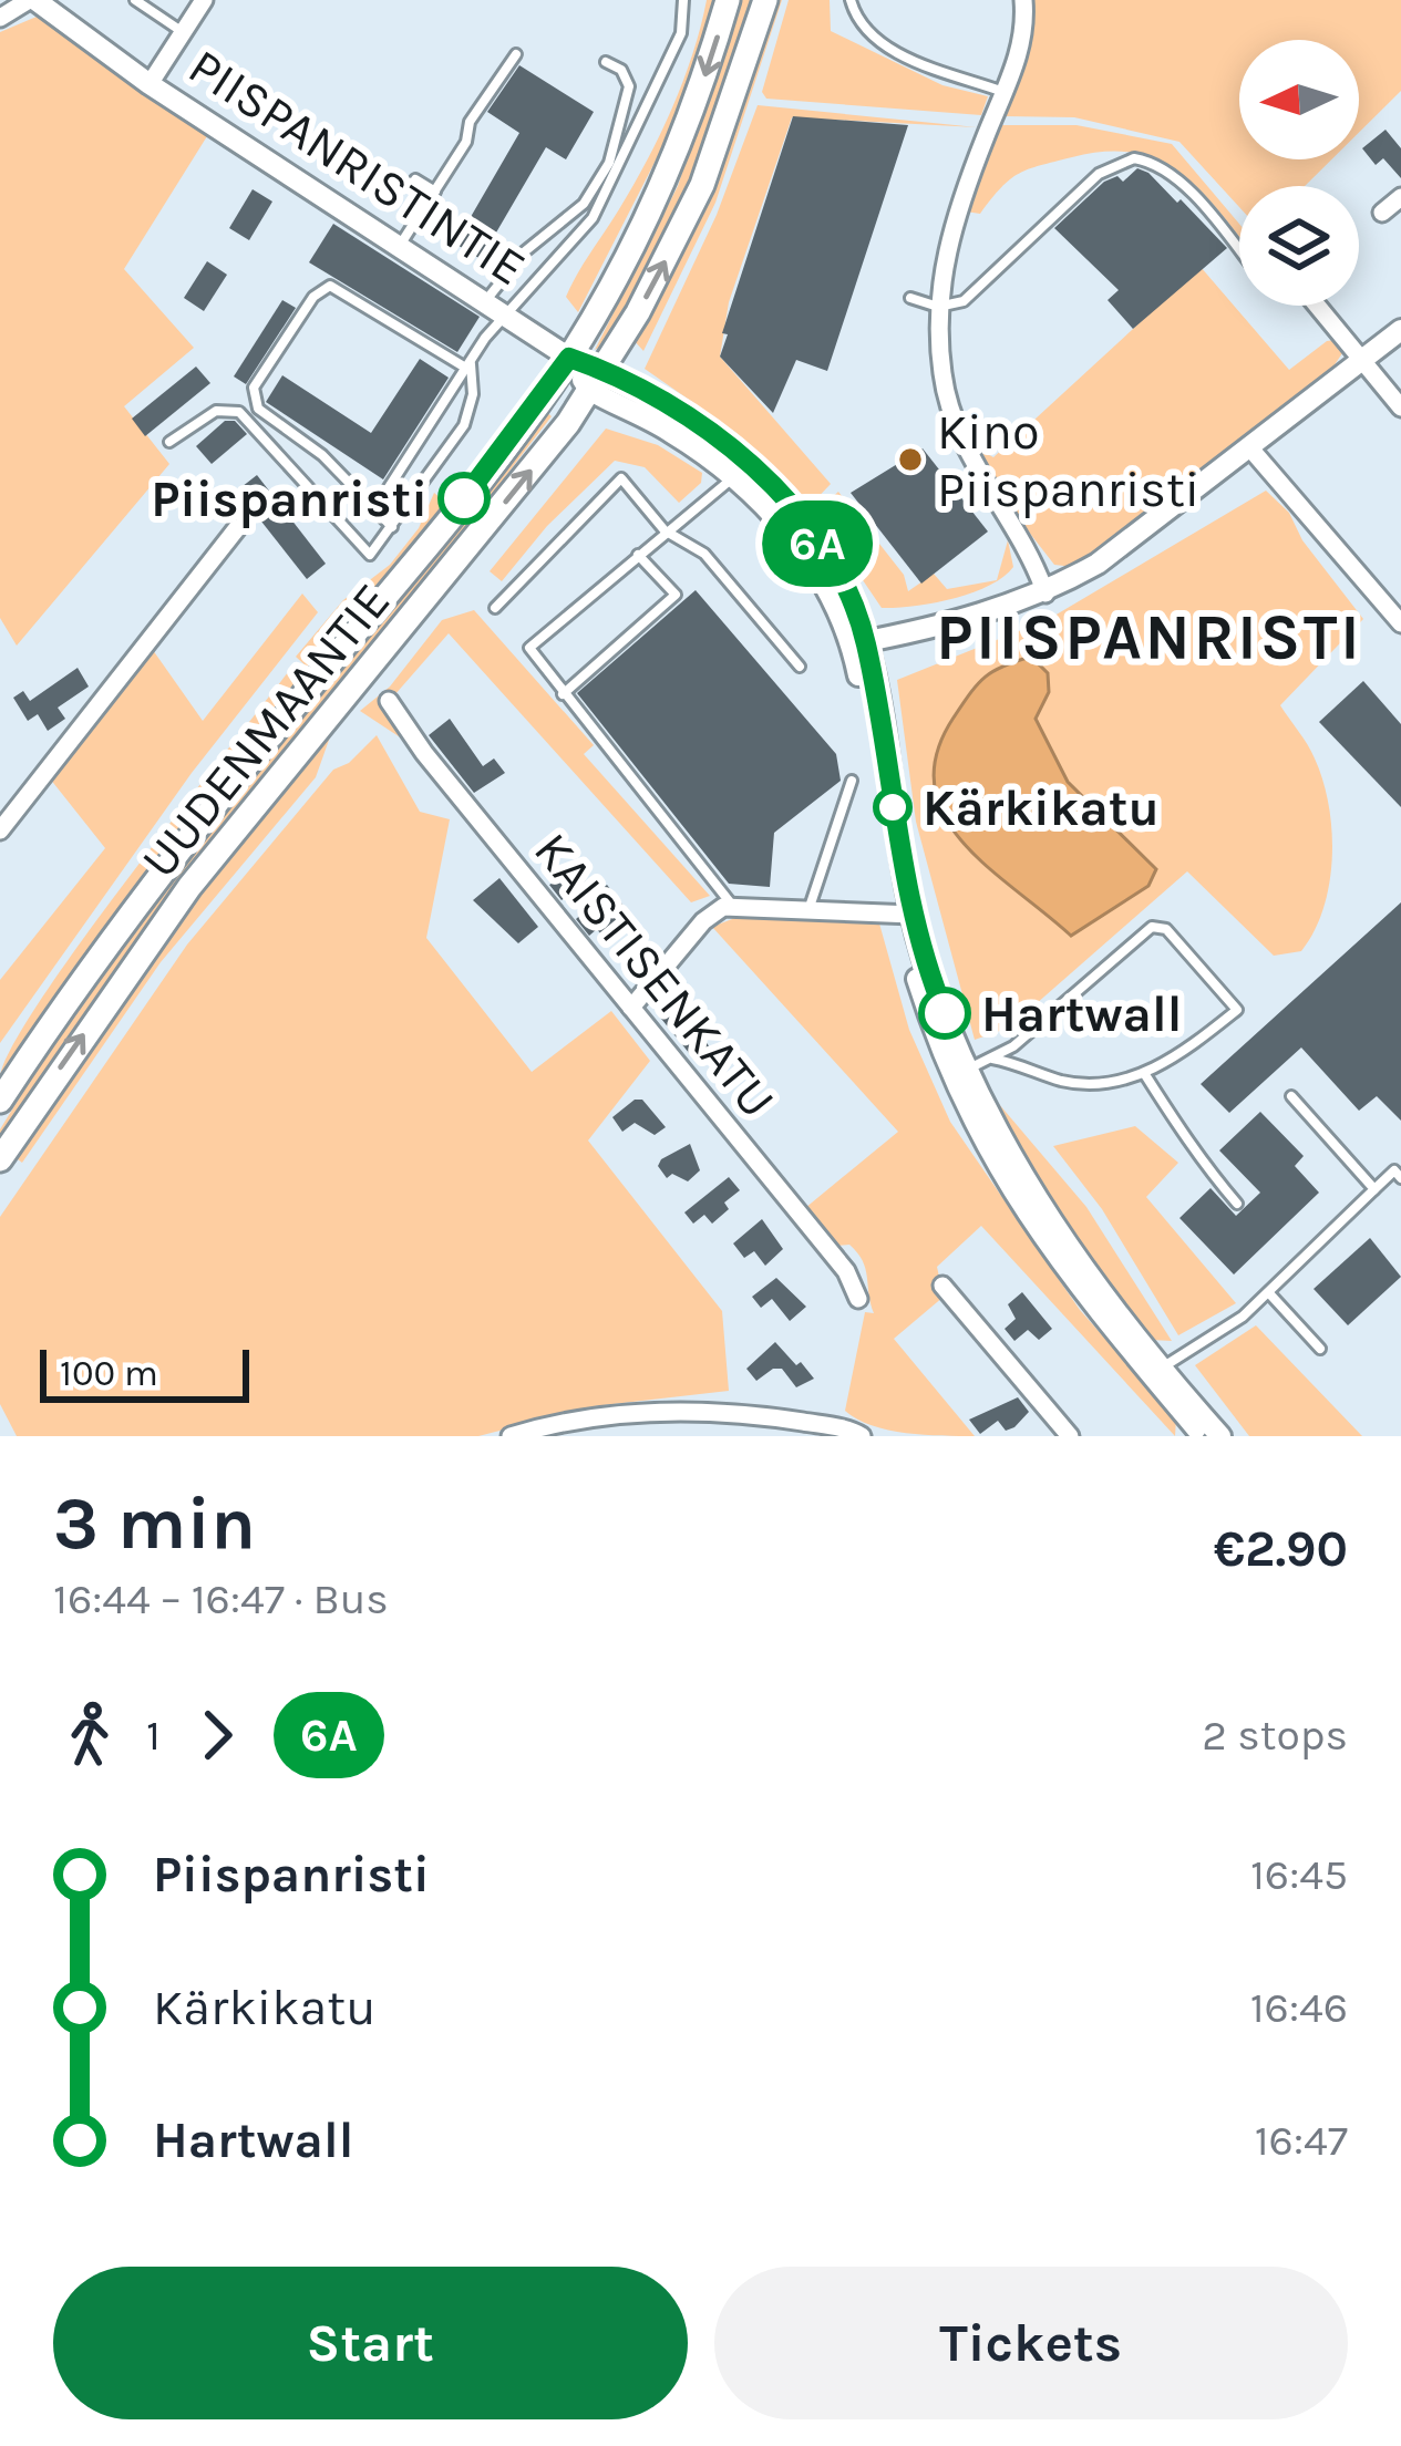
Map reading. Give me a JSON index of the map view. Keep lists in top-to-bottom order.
{
  "streets": {
    "main road": ["UUDENMAANTIE"],
    "street": ["PIISPANRISTINTIE", "KAISTISENKATU"]
  },
  "crossings": [
    ["PIISPANRISTINTIE", "UUDENMAANTIE"]
  ],
  "districts": ["PIISPANRISTI"],
  "places": [
    "Kino Piispanristi",
    "Piispanristi",
    "Kärkikatu",
    "Hartwall"
  ],
  "lines": ["bus line 6A"],
  "scale_bar": "100 m",
  "north": "left",
  "page": {
    "on_map": "6A",
    "scale": "100 m",
    "heading": ["3 min", "16:44 – 16:47 · Bus", "€2.90"],
    "legs": ["1", "6A", "2 stops"],
    "list": [
      {
        "name": "Piispanristi",
        "value": "16:45"
      },
      {
        "name": "Kärkikatu",
        "value": "16:46"
      },
      {
        "name": "Hartwall",
        "value": "16:47"
      }
    ],
    "buttons": ["Start", "Tickets"]
  }
}
